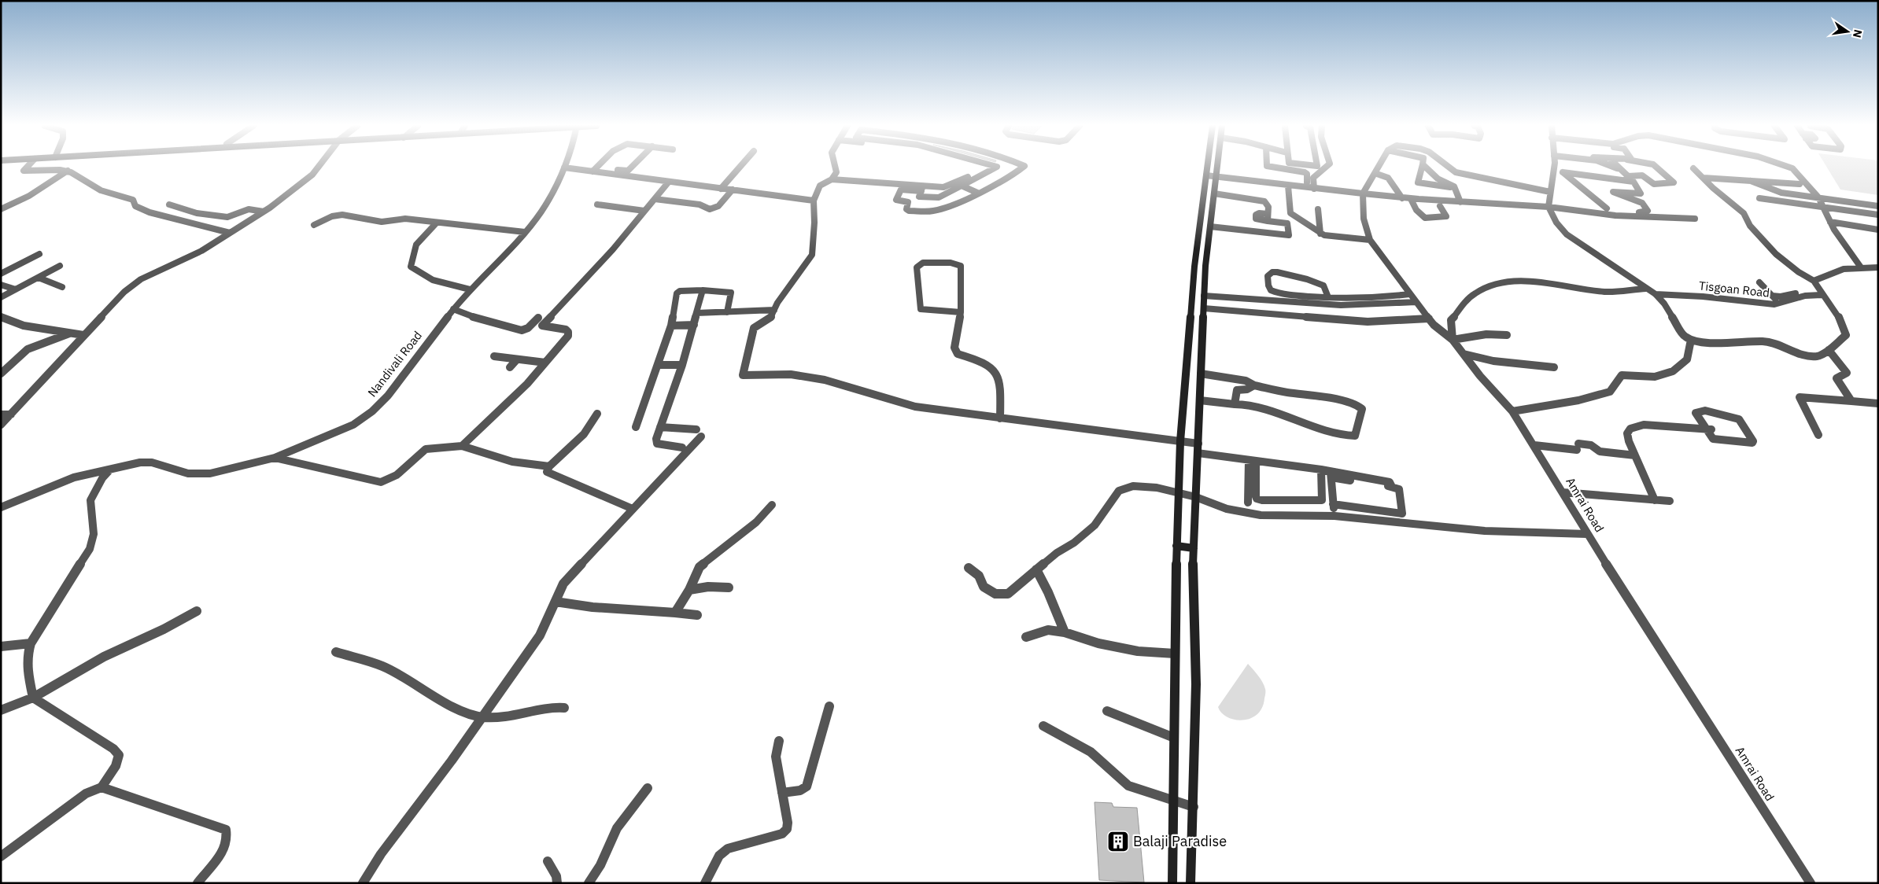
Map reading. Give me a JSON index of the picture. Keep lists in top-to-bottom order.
{
  "streets": {
    "street": ["Tisgoan Road", "Nandivali Road", "Amrai Road"]
  },
  "places": {
    "building": ["Balaji Paradise"]
  },
  "north": "right"
}
